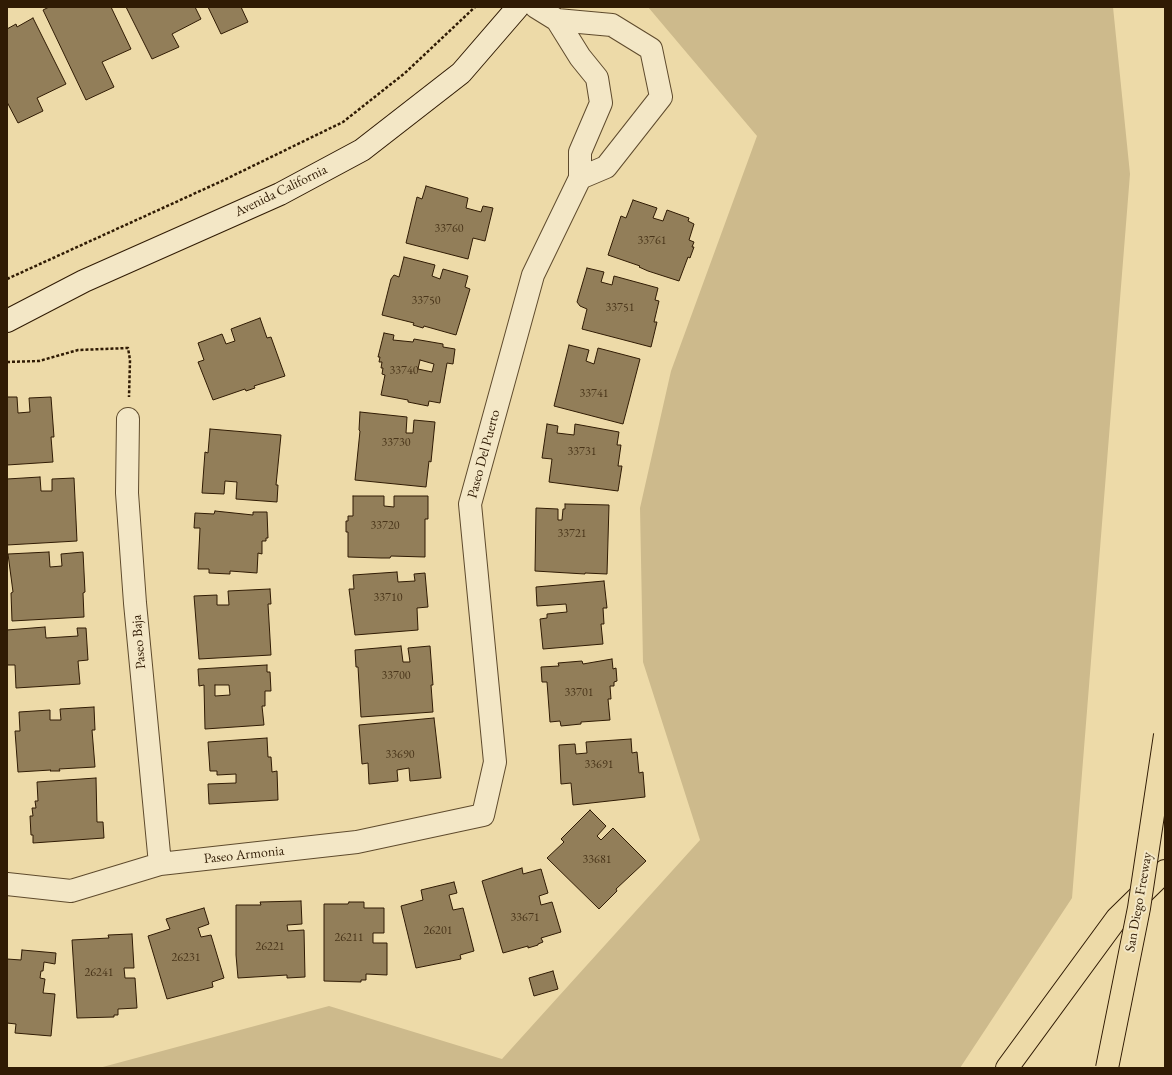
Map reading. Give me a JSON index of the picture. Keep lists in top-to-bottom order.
{
  "streets": {
    "highway": ["San Diego Freeway"],
    "street": [
      "Avenida California",
      "Paseo Del Puerto",
      "Paseo Baja",
      "Paseo Armonia"
    ]
  },
  "crossings": [
    ["Paseo Del Puerto", "Paseo Armonia"],
    ["Paseo Baja", "Paseo Armonia"]
  ],
  "house_numbers": [
    "33760",
    "33761",
    "33750",
    "33751",
    "33740",
    "33741",
    "33730",
    "33731",
    "33720",
    "33721",
    "33710",
    "33700",
    "33701",
    "33690",
    "33691",
    "33681",
    "33671",
    "26201",
    "26211",
    "26221",
    "26231",
    "26241"
  ]
}
